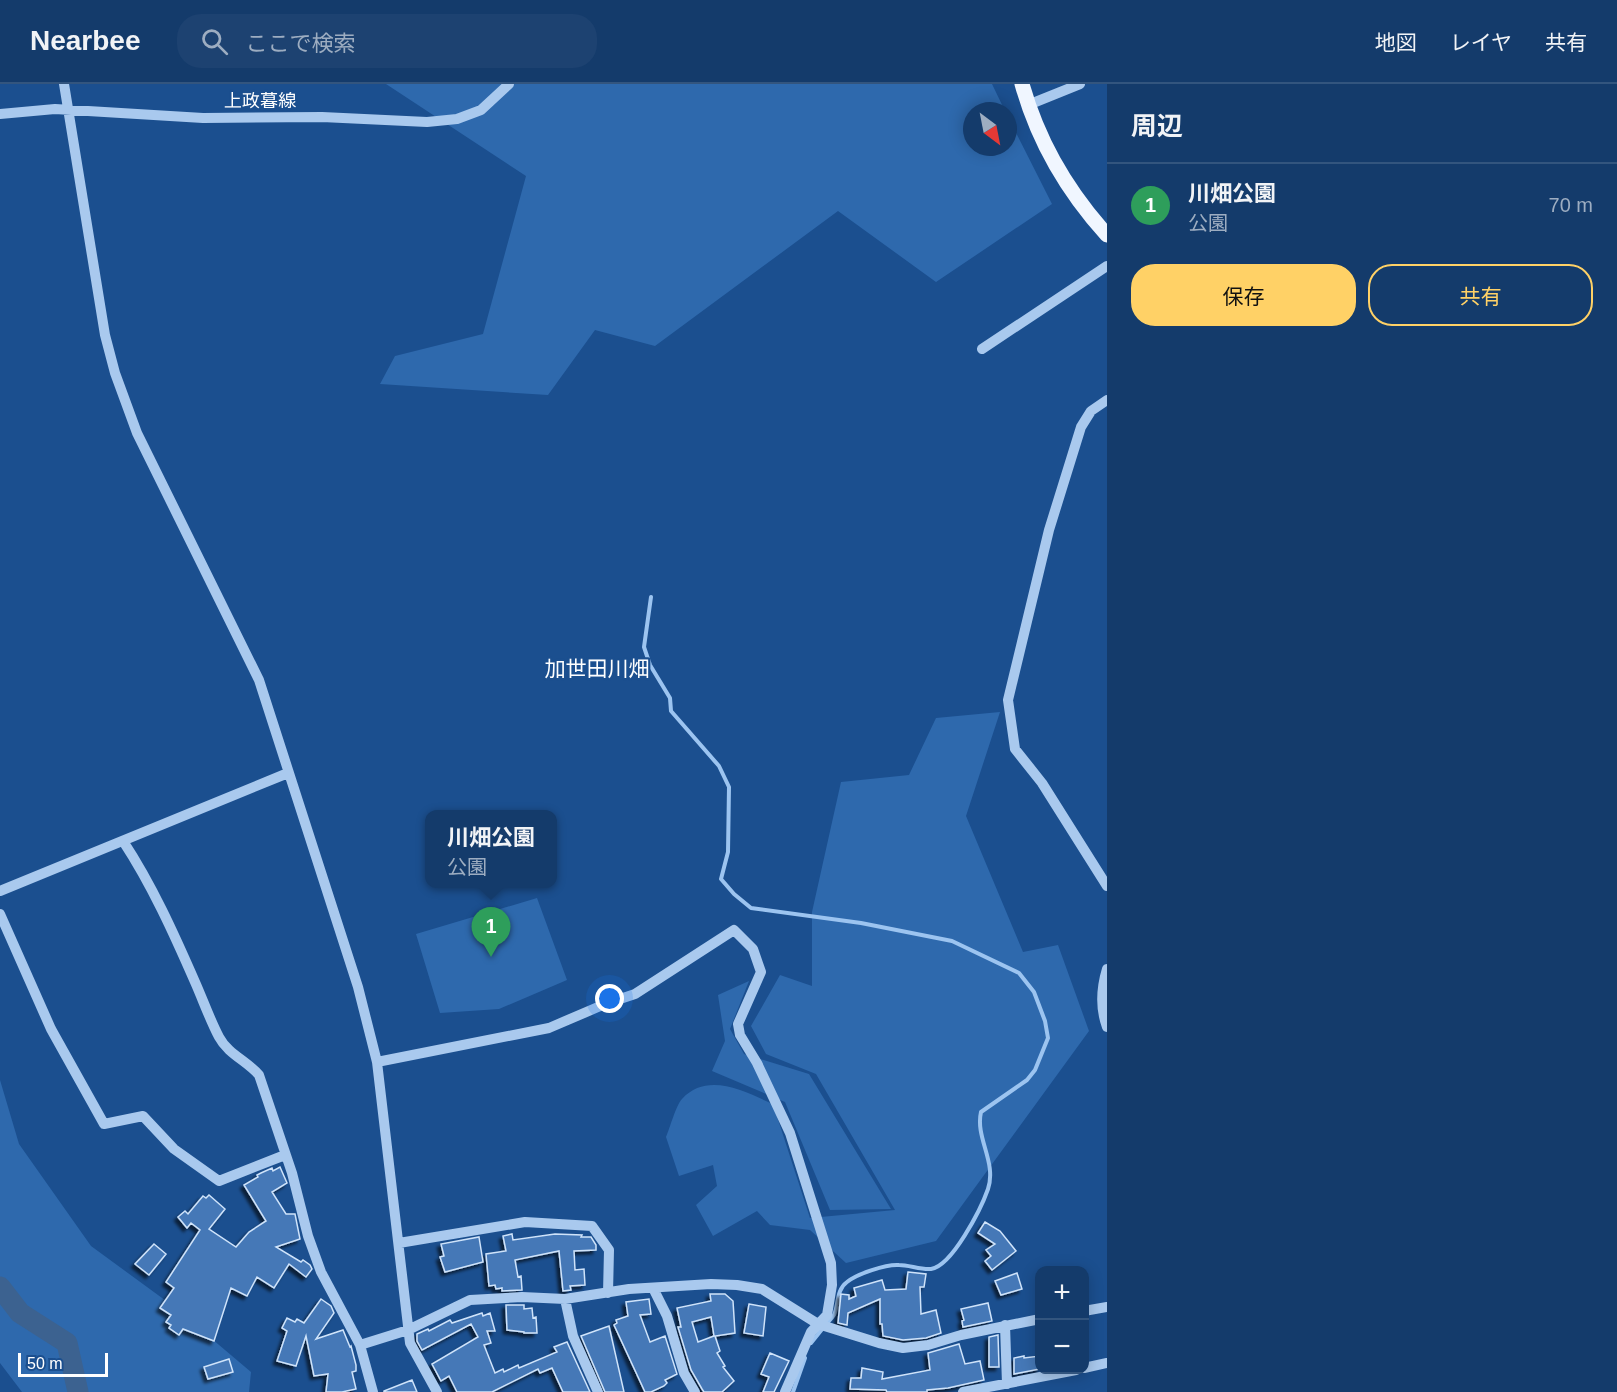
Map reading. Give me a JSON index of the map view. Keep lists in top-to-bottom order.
{
  "streets": {
    "street": ["上政暮線"]
  },
  "districts": ["加世田川畑"],
  "scale_bar": "50 m",
  "north": "bottom right",
  "page": {
    "header": "Nearbee",
    "search": "ここで検索",
    "nav": ["地図", "レイヤ", "共有"],
    "heading": "周辺",
    "list": [
      {
        "mark": "1",
        "name": "川畑公園",
        "note": "公園",
        "value": "70 m"
      }
    ],
    "buttons": ["保存", "共有"],
    "popup": ["川畑公園", "公園"],
    "pins": "1",
    "map_buttons": ["+", "−"],
    "scale": "50 m"
  }
}
